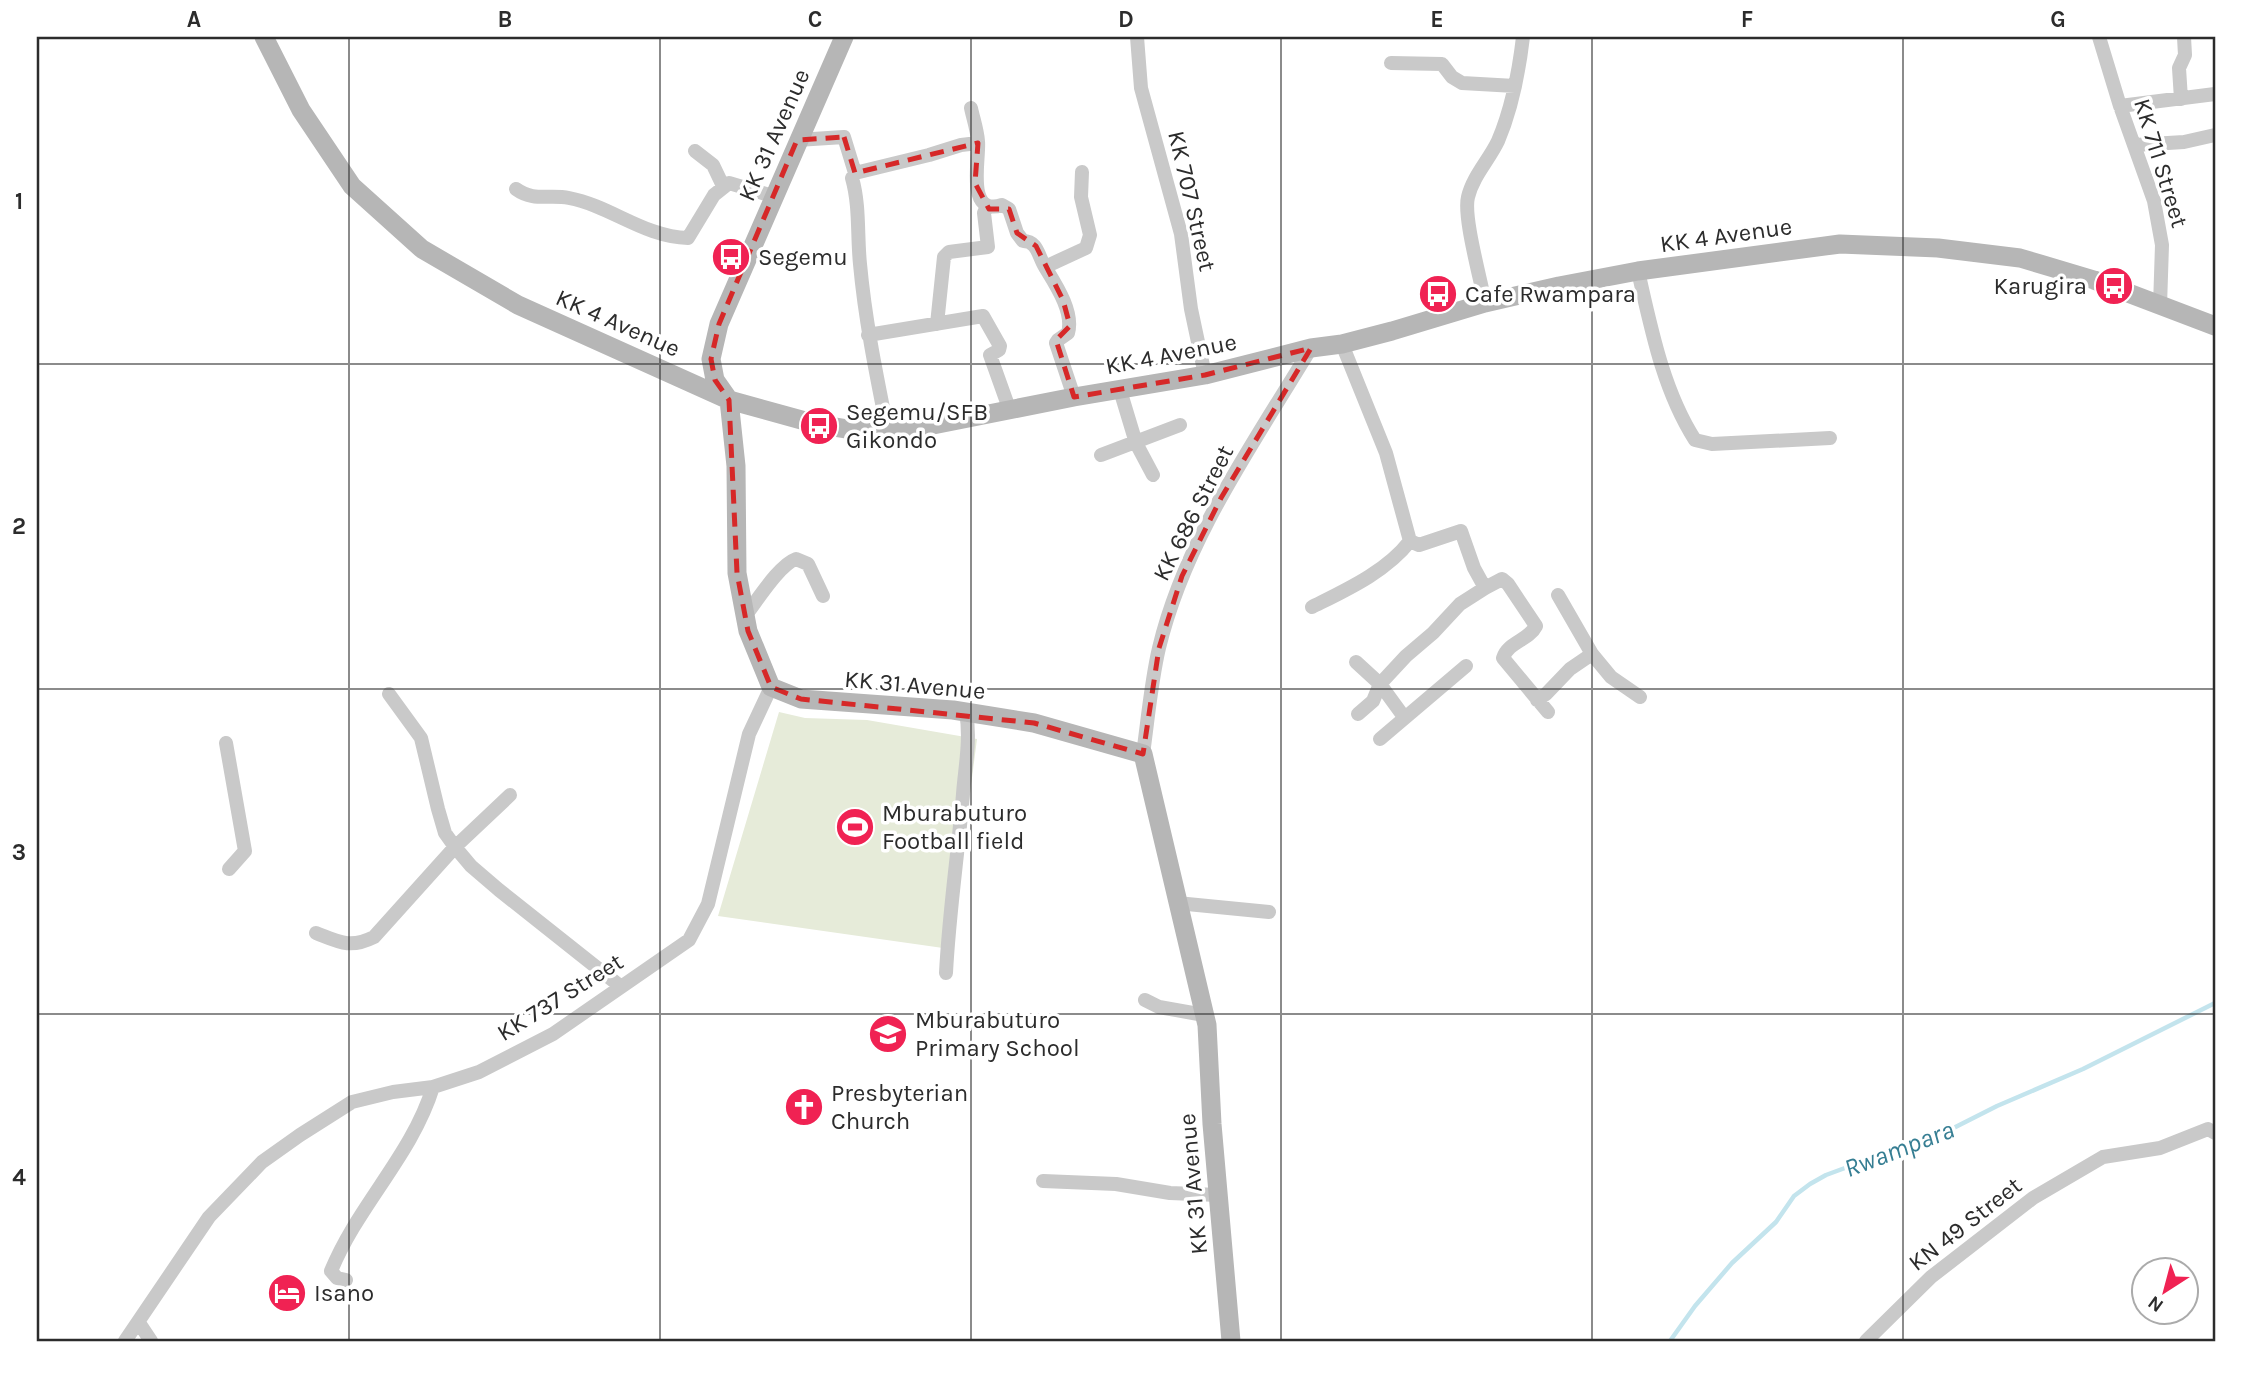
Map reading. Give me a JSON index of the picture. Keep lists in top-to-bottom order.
{
  "streets": {
    "main road": ["KK 31 Avenue", "KK 4 Avenue"],
    "street": [
      "KK 711 Street",
      "KK 707 Street",
      "KK 686 Street",
      "KK 737 Street",
      "KN 49 Street"
    ]
  },
  "crossings": [
    ["KK 31 Avenue", "KK 4 Avenue"],
    ["KK 31 Avenue", "KK 686 Street"],
    ["KK 31 Avenue", "KK 737 Street"],
    ["KK 711 Street", "KK 4 Avenue"],
    ["KK 707 Street", "KK 4 Avenue"],
    ["KK 4 Avenue", "KK 686 Street"]
  ],
  "water": ["Rwampara"],
  "places": {
    "bus stop": [
      "Segemu",
      "Karugira",
      "Cafe Rwampara",
      "Segemu/SFB Gikondo"
    ],
    "sports": ["Mburabuturo Football field"],
    "school or university": ["Mburabuturo Primary School"],
    "church": ["Presbyterian Church"],
    "hotel": ["Isano"]
  },
  "north": "bottom left",
  "grid": {
    "columns": [
      "A",
      "B",
      "C",
      "D",
      "E",
      "F",
      "G"
    ],
    "rows": [
      "1",
      "2",
      "3",
      "4"
    ]
  }
}
